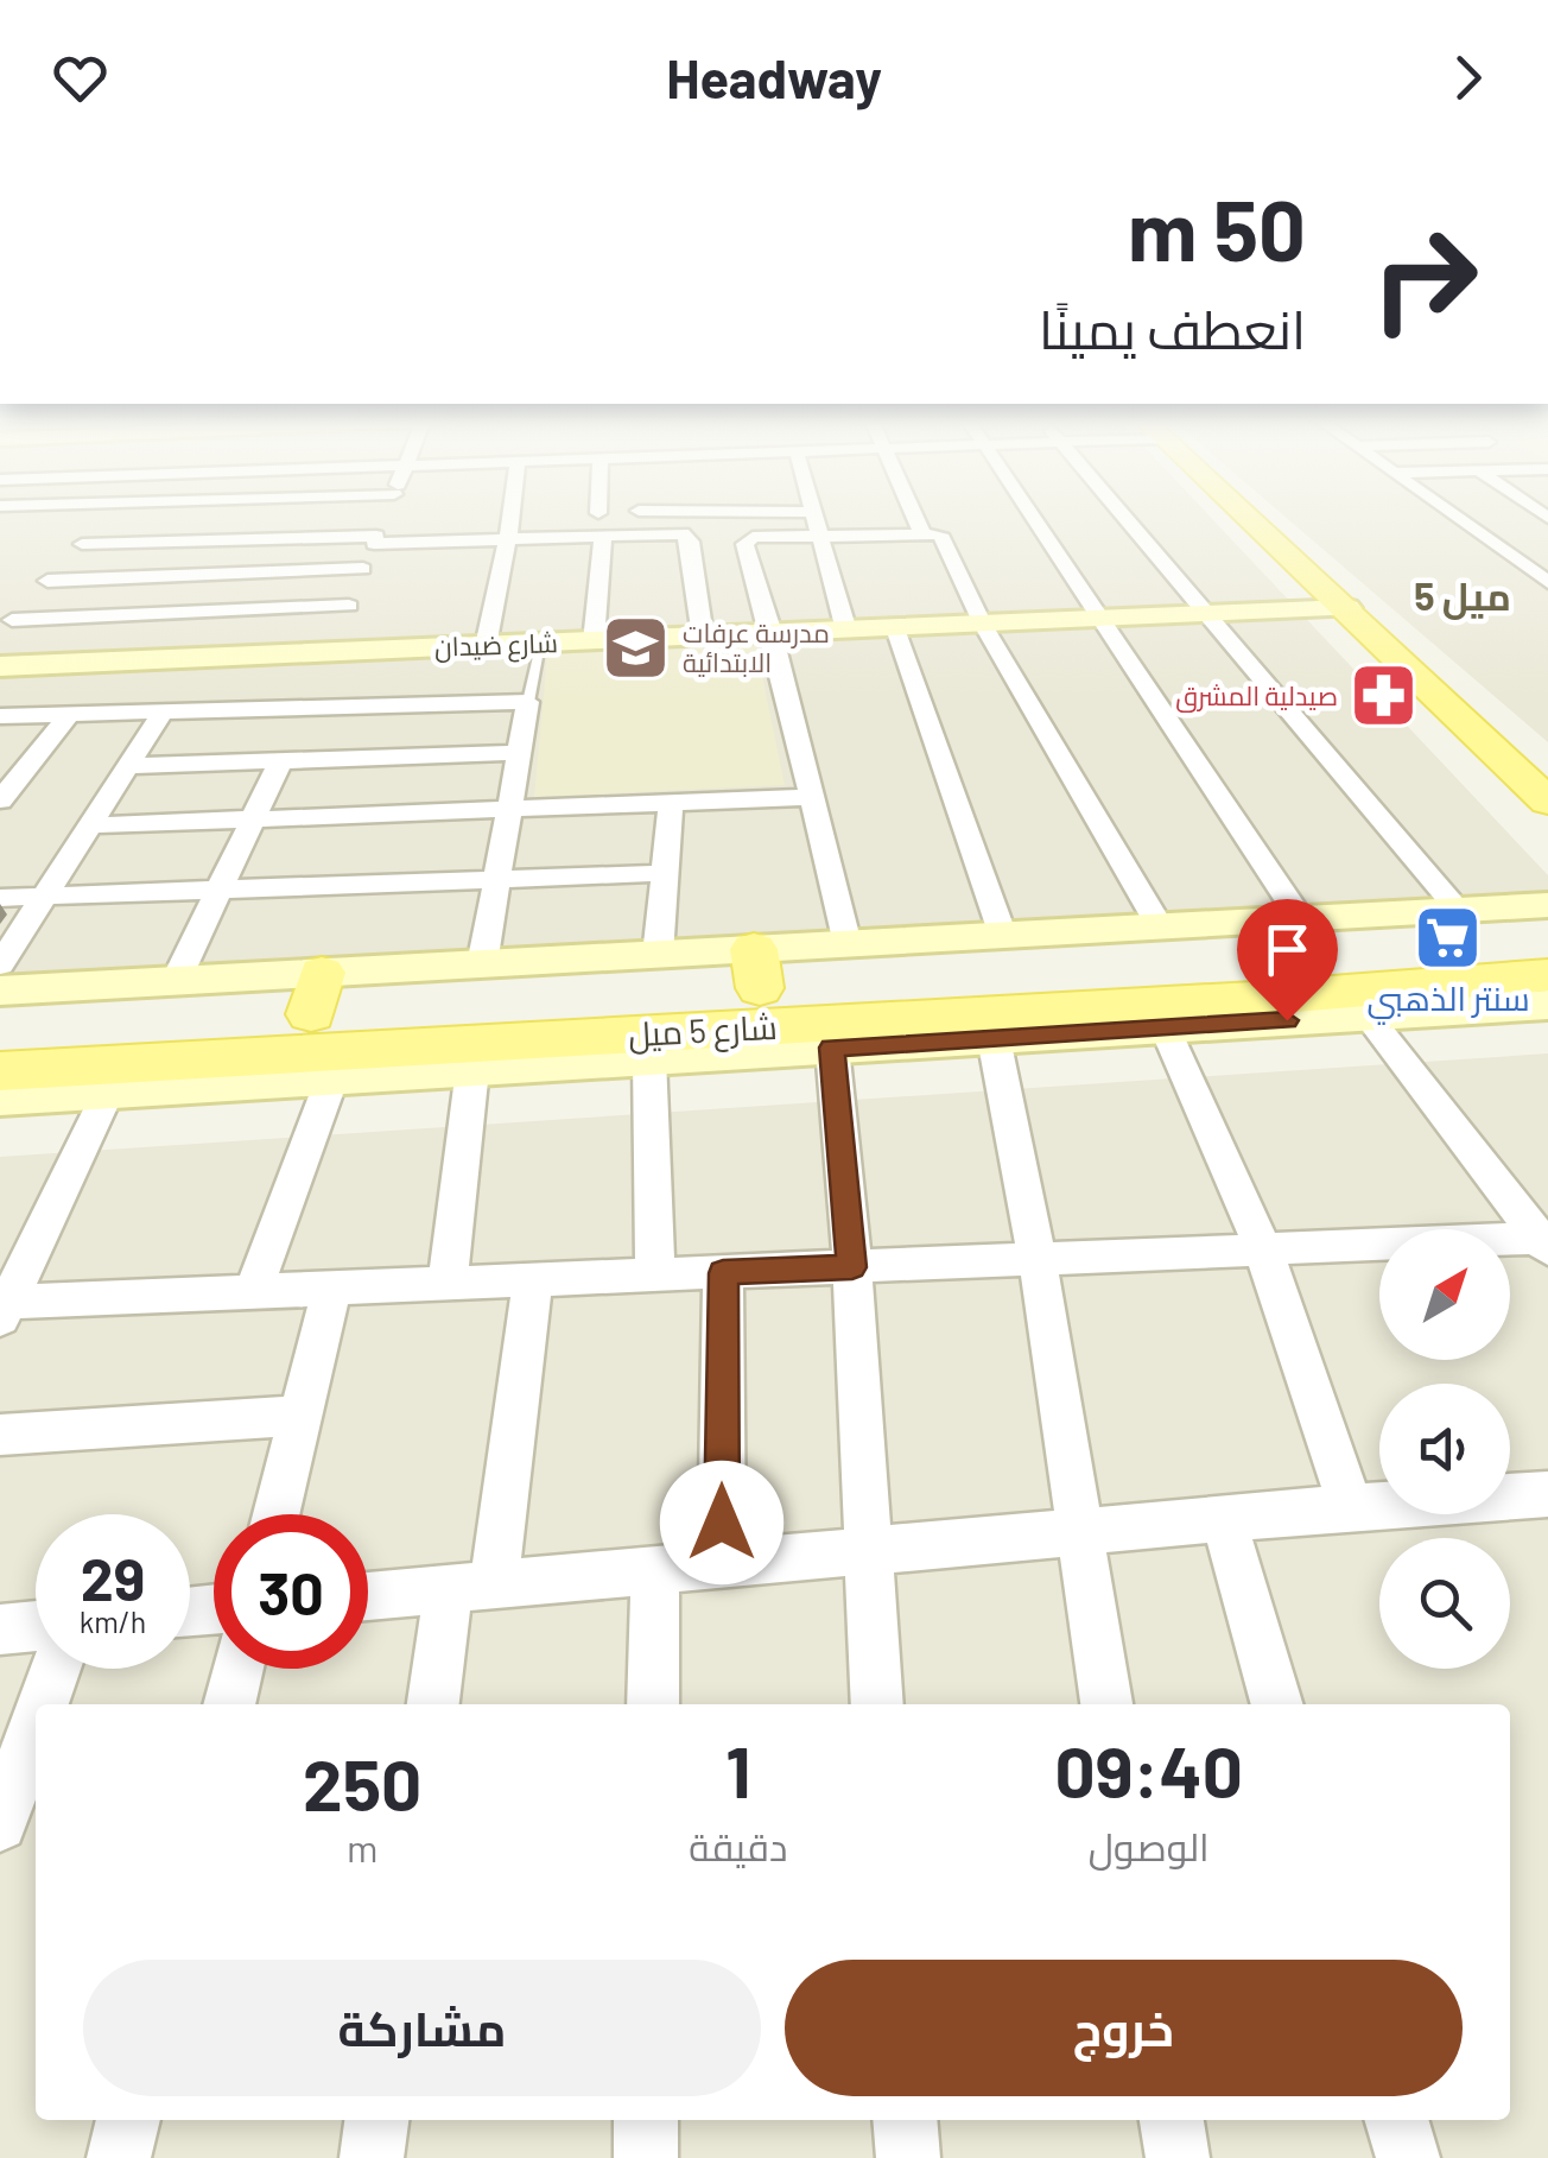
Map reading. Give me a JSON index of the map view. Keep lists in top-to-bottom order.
{
  "streets": {
    "main road": ["شارع 5 ميل"],
    "street": ["شارع ضيدان"]
  },
  "districts": ["5 ميل"],
  "places": {
    "school or university": ["مدرسة عرفات الابتدائية"],
    "pharmacy": ["صيدلية المشرق"],
    "supermarket": ["سنتر الذهبي"]
  },
  "north": "top right",
  "page": {
    "header": "Headway",
    "turn": ["50 m", "انعطف يمينًا"],
    "speed": "29 km/h",
    "limit": "30",
    "eta": [
      "09:40",
      "الوصول",
      "1",
      "دقيقة",
      "250",
      "m"
    ],
    "buttons": ["خروج", "مشاركة"]
  }
}
